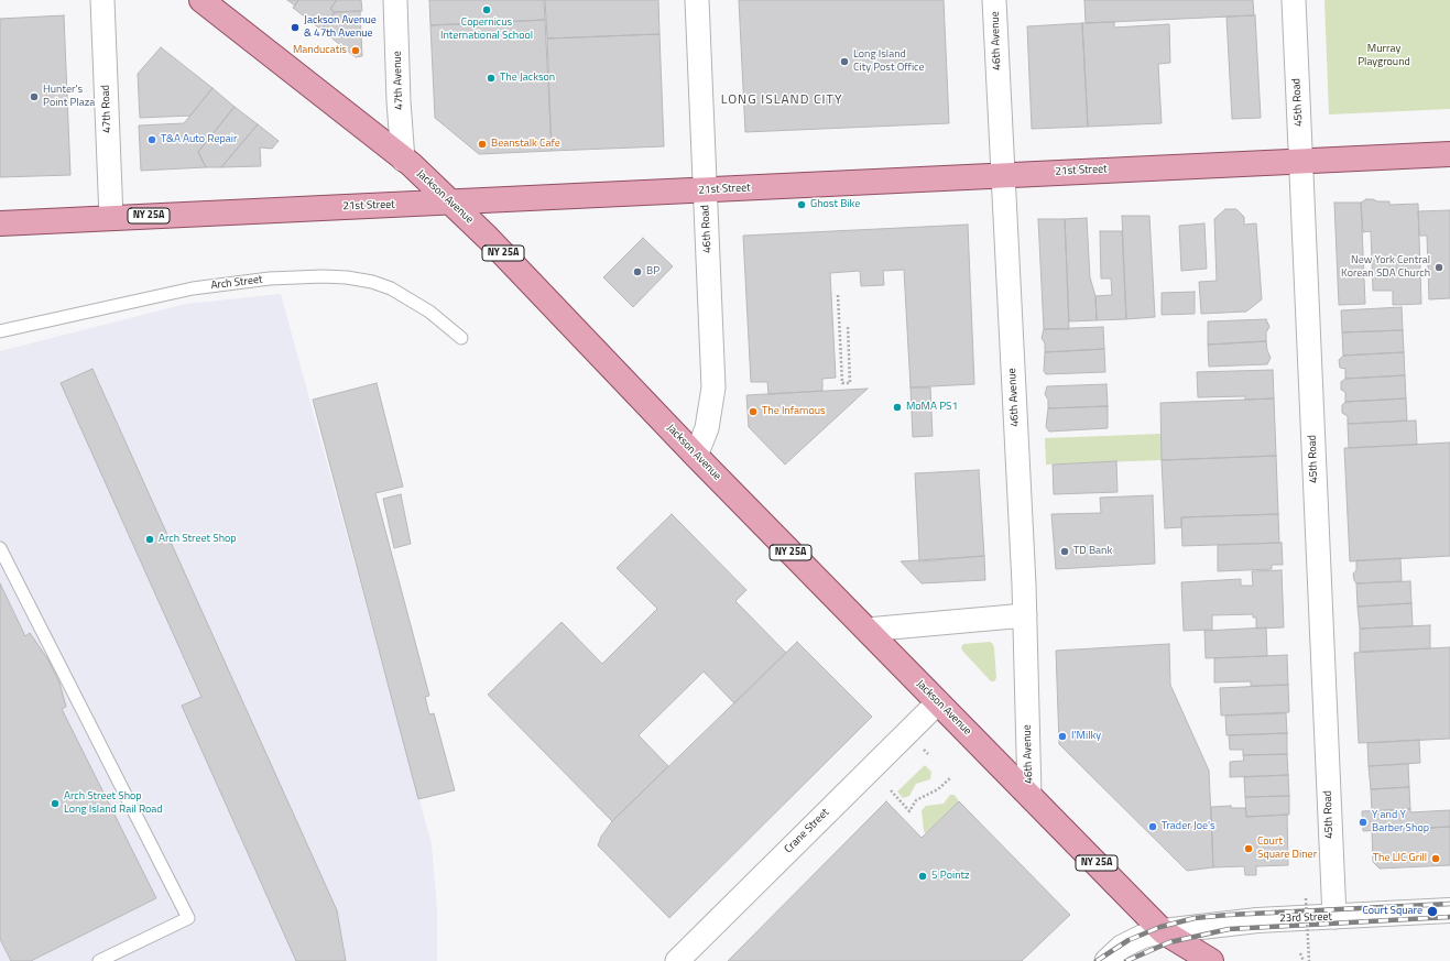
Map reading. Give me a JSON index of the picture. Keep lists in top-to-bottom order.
{
  "streets": {
    "main road": ["21st Street", "Jackson Avenue", "NY 25A"],
    "street": [
      "46th Avenue",
      "47th Avenue",
      "45th Road",
      "47th Road",
      "46th Road",
      "Crane Street",
      "23rd Street"
    ],
    "lane": ["Arch Street"]
  },
  "crossings": [
    ["46th Avenue", "21st Street"],
    ["46th Avenue", "Jackson Avenue"],
    ["47th Avenue", "Jackson Avenue"],
    ["45th Road", "21st Street"],
    ["45th Road", "23rd Street"],
    ["47th Road", "21st Street"],
    ["21st Street", "Jackson Avenue"],
    ["21st Street", "46th Road"],
    ["Jackson Avenue", "46th Road"],
    ["Jackson Avenue", "Crane Street"],
    ["Jackson Avenue", "23rd Street"]
  ],
  "districts": ["LONG ISLAND CITY"],
  "parks": ["Murray Playground"],
  "places": [
    "Copernicus International School",
    "Jackson Avenue & 47th Avenue",
    "Manducatis",
    "Long Island City Post Office",
    "The Jackson",
    "Hunter's Point Plaza",
    "T&A Auto Repair",
    "Beanstalk Cafe",
    "Ghost Bike",
    "New York Central Korean SDA Church",
    "BP",
    "MoMA PS1",
    "The Infamous",
    "Arch Street Shop",
    "TD Bank",
    "I'Milky",
    "Arch Street Shop Long Island Rail Road",
    "Y and Y Barber Shop",
    "Trader Joe's",
    "Court Square Diner",
    "The LIC Grill",
    "5 Pointz",
    "Court Square"
  ]
}
